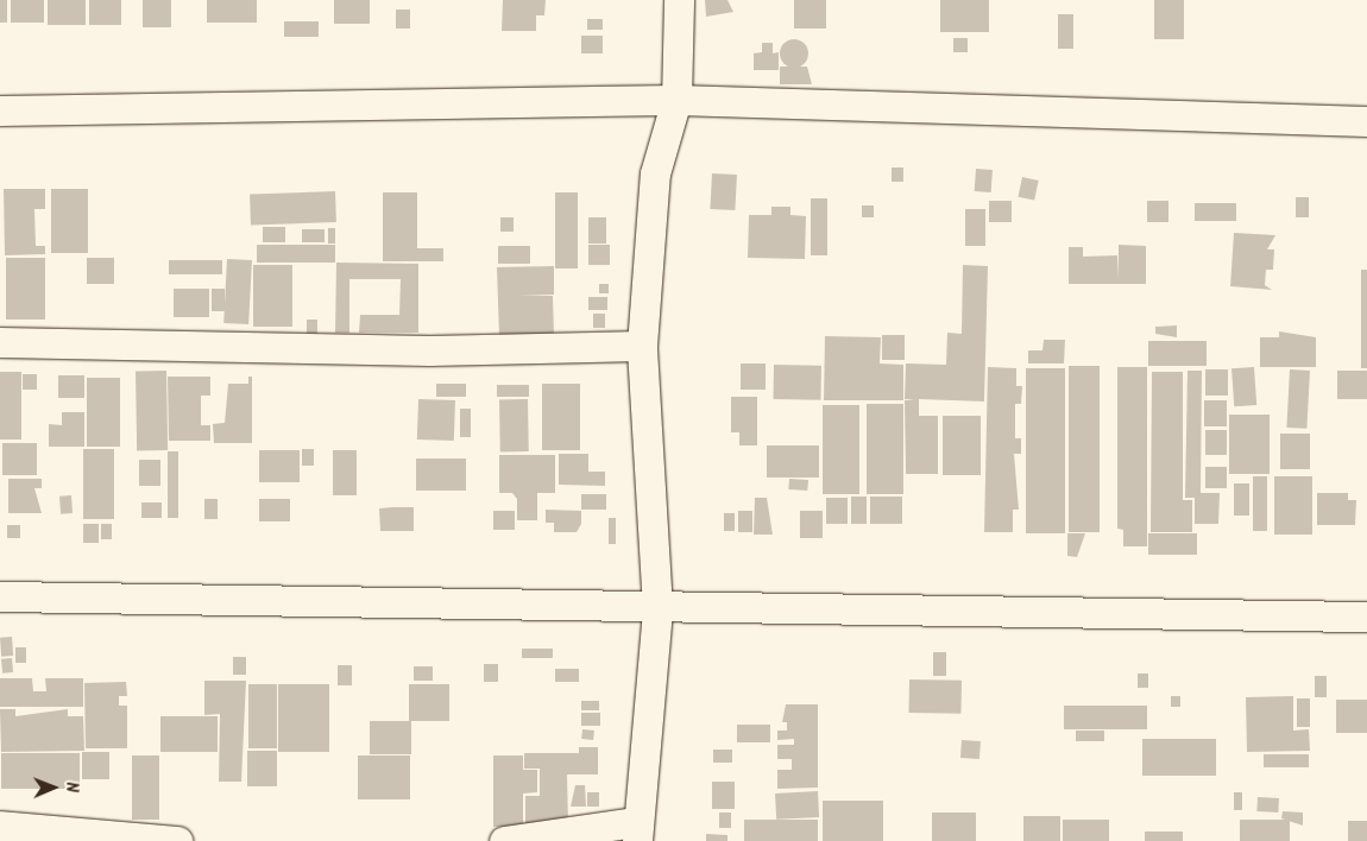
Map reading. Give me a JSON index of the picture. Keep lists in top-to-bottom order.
{
  "north": "right"
}
